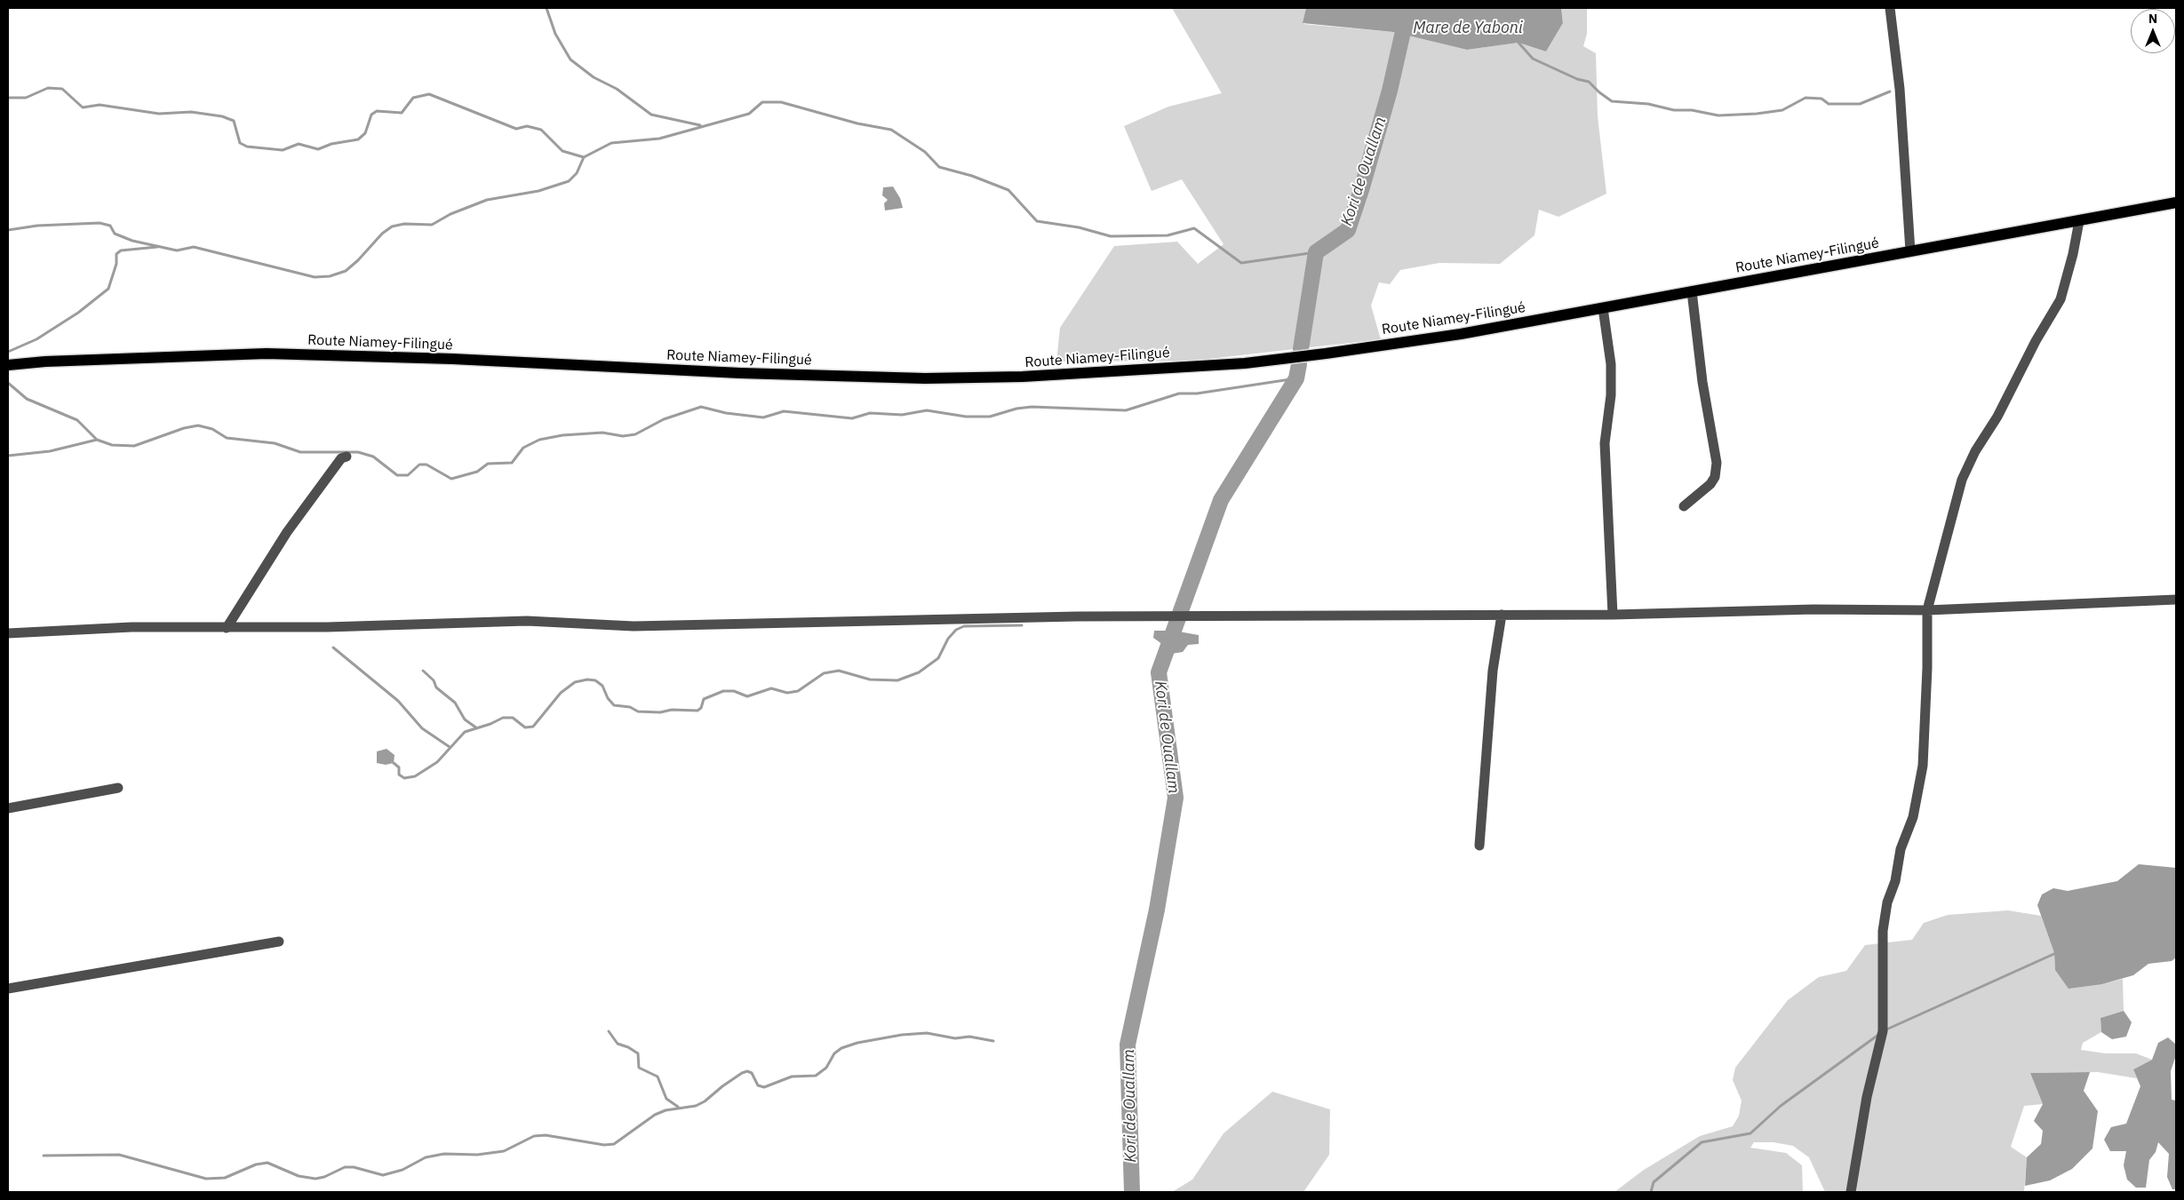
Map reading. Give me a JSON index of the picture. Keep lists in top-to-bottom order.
{
  "streets": {
    "main road": ["Route Niamey-Filingué"]
  },
  "water": ["Mare de Yaboni", "Kori de Ouallam"],
  "north": "top"
}
